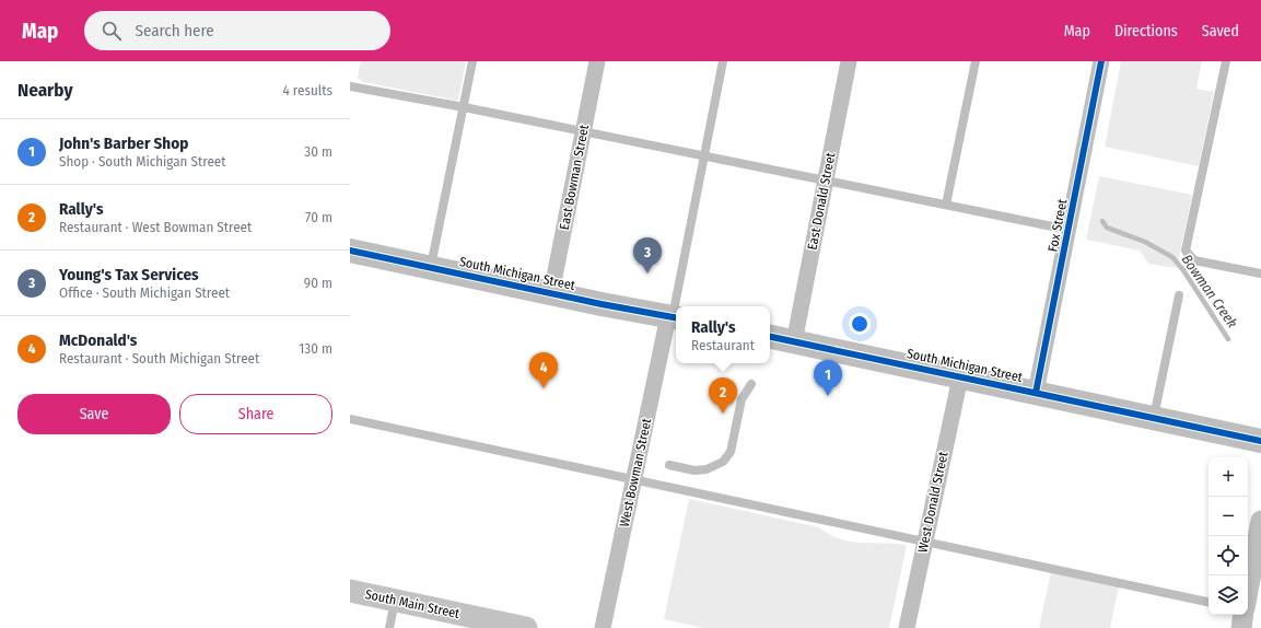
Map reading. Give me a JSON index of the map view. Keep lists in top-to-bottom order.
{
  "streets": {
    "main road": ["South Michigan Street", "South Main Street"],
    "street": [
      "East Bowman Street",
      "East Donald Street",
      "Fox Street",
      "West Bowman Street",
      "West Donald Street"
    ]
  },
  "crossings": [
    ["East Bowman Street", "South Michigan Street"],
    ["East Donald Street", "South Michigan Street"],
    ["Fox Street", "South Michigan Street"],
    ["South Michigan Street", "West Bowman Street"],
    ["South Michigan Street", "West Donald Street"]
  ],
  "water": ["Bowman Creek"],
  "page": {
    "header": "Map",
    "search": "Search here",
    "nav": ["Map", "Directions", "Saved"],
    "heading": ["Nearby", "4 results"],
    "list": [
      {
        "mark": "1",
        "name": "John's Barber Shop",
        "note": "Shop · South Michigan Street",
        "value": "30 m"
      },
      {
        "mark": "2",
        "name": "Rally's",
        "note": "Restaurant · West Bowman Street",
        "value": "70 m"
      },
      {
        "mark": "3",
        "name": "Young's Tax Services",
        "note": "Office · South Michigan Street",
        "value": "90 m"
      },
      {
        "mark": "4",
        "name": "McDonald's",
        "note": "Restaurant · South Michigan Street",
        "value": "130 m"
      }
    ],
    "pins": [
      "3",
      "4",
      "1",
      "2"
    ],
    "popup": ["Rally's", "Restaurant"],
    "buttons": ["Save", "Share"],
    "map_buttons": ["+", "−"]
  }
}
